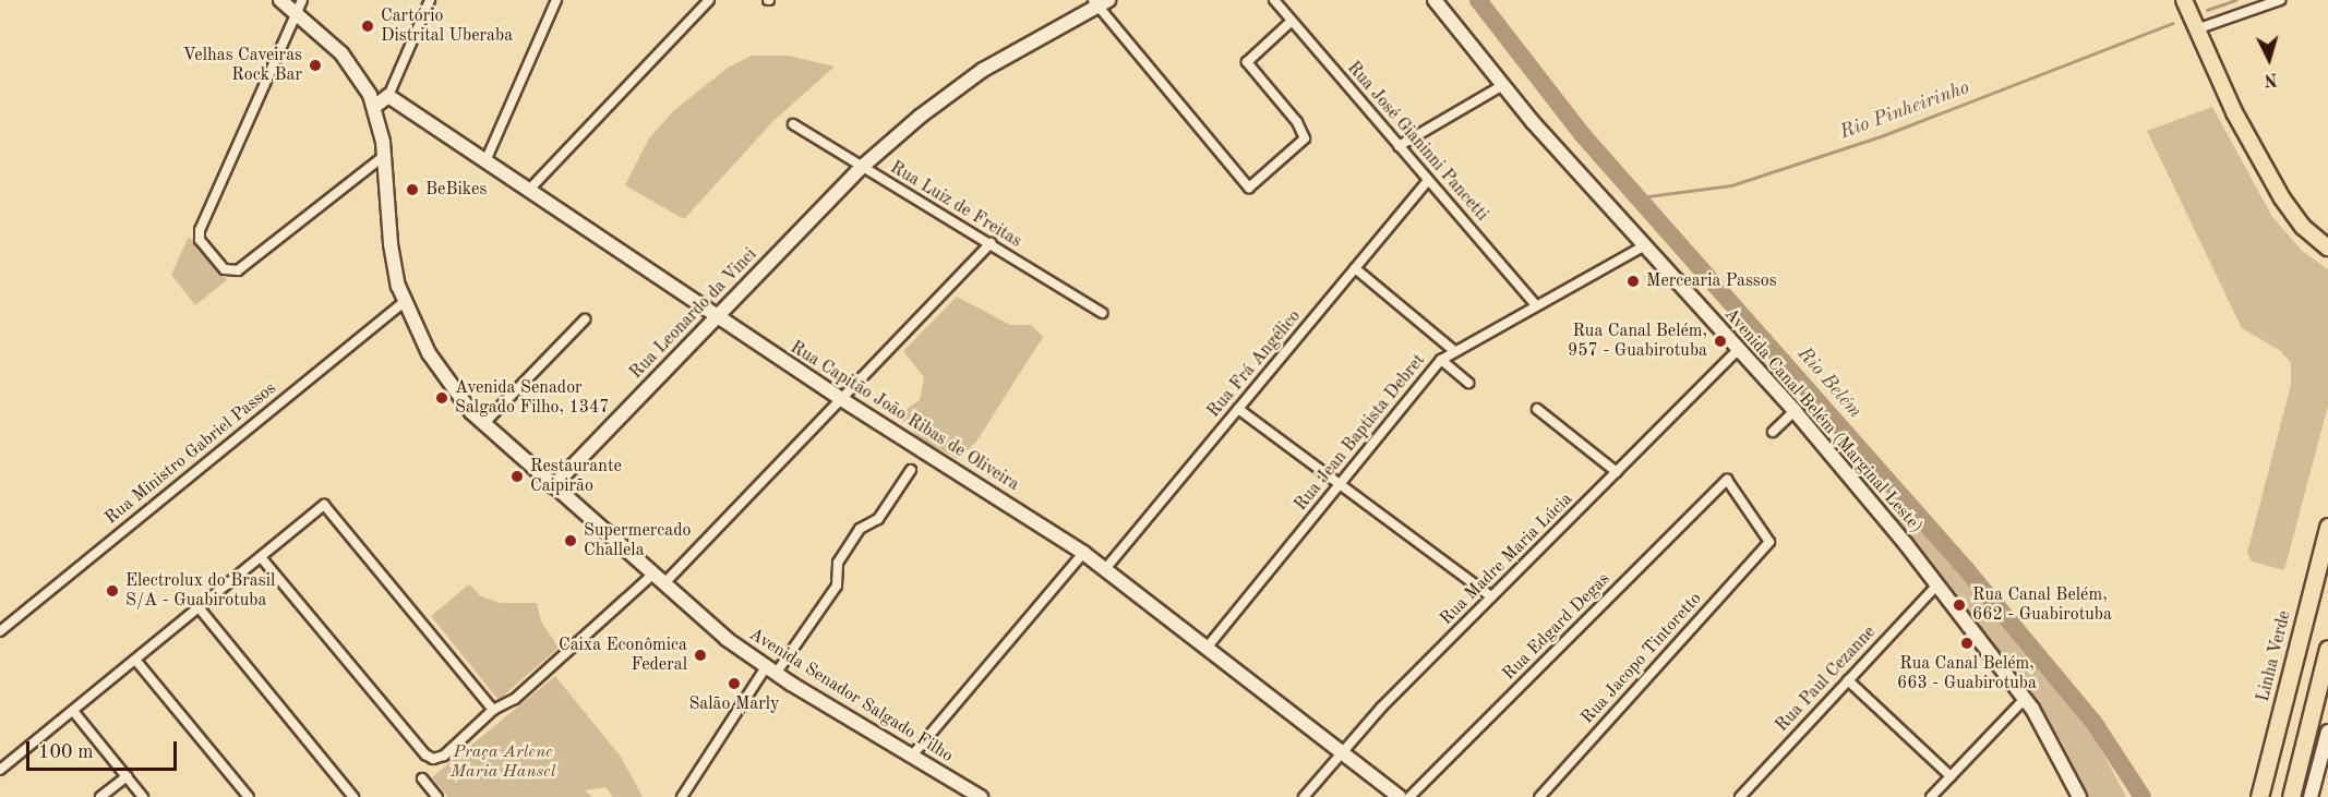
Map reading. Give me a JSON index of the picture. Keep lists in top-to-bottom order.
{
  "streets": {
    "highway": ["Linha Verde"],
    "street": [
      "Rua José Gianinni Pancetti",
      "Rua Luiz de Freitas",
      "Rua Leonardo da Vinci",
      "Rua Frá Angélico",
      "Rua Capitão João Ribas de Oliveira",
      "Avenida Canal Belém (Marginal Leste)",
      "Rua Jean Baptista Debret",
      "Rua Ministro Gabriel Passos",
      "Rua Madre Maria Lúcia",
      "Rua Edgard Degas",
      "Rua Jacopo Tintoretto",
      "Rua Paul Cezanne",
      "Avenida Senador Salgado Filho"
    ]
  },
  "crossings": [
    ["Rua José Gianinni Pancetti", "Rua Frá Angélico"],
    ["Rua José Gianinni Pancetti", "Rua Jean Baptista Debret"],
    ["Rua Luiz de Freitas", "Rua Leonardo da Vinci"],
    ["Rua Leonardo da Vinci", "Rua Capitão João Ribas de Oliveira"],
    ["Rua Leonardo da Vinci", "Avenida Senador Salgado Filho"],
    ["Rua Frá Angélico", "Rua Capitão João Ribas de Oliveira"],
    ["Rua Capitão João Ribas de Oliveira", "Rua Jean Baptista Debret"],
    ["Rua Capitão João Ribas de Oliveira", "Rua Madre Maria Lúcia"],
    ["Avenida Canal Belém (Marginal Leste)", "Rua Jean Baptista Debret"],
    ["Avenida Canal Belém (Marginal Leste)", "Rua Madre Maria Lúcia"],
    ["Avenida Canal Belém (Marginal Leste)", "Rua Paul Cezanne"],
    ["Rua Ministro Gabriel Passos", "Avenida Senador Salgado Filho"],
    ["Rua Edgard Degas", "Rua Jacopo Tintoretto"]
  ],
  "water": ["Rio Pinheirinho", "Rio Belém"],
  "parks": ["Praça Arlene Maria Hansel"],
  "places": [
    "Cartório Distrital Uberaba",
    "Velhas Caveiras Rock Bar",
    "BeBikes",
    "Mercearia Passos",
    "Rua Canal Belém, 957 - Guabirotuba",
    "Avenida Senador Salgado Filho, 1347",
    "Restaurante Caipirão",
    "Supermercado Challela",
    "Electrolux do Brasil S/A - Guabirotuba",
    "Rua Canal Belém, 662 - Guabirotuba",
    "Rua Canal Belém, 663 - Guabirotuba",
    "Caixa Econômica Federal",
    "Salão Marly"
  ],
  "scale_bar": "100 m",
  "north": "bottom"
}
